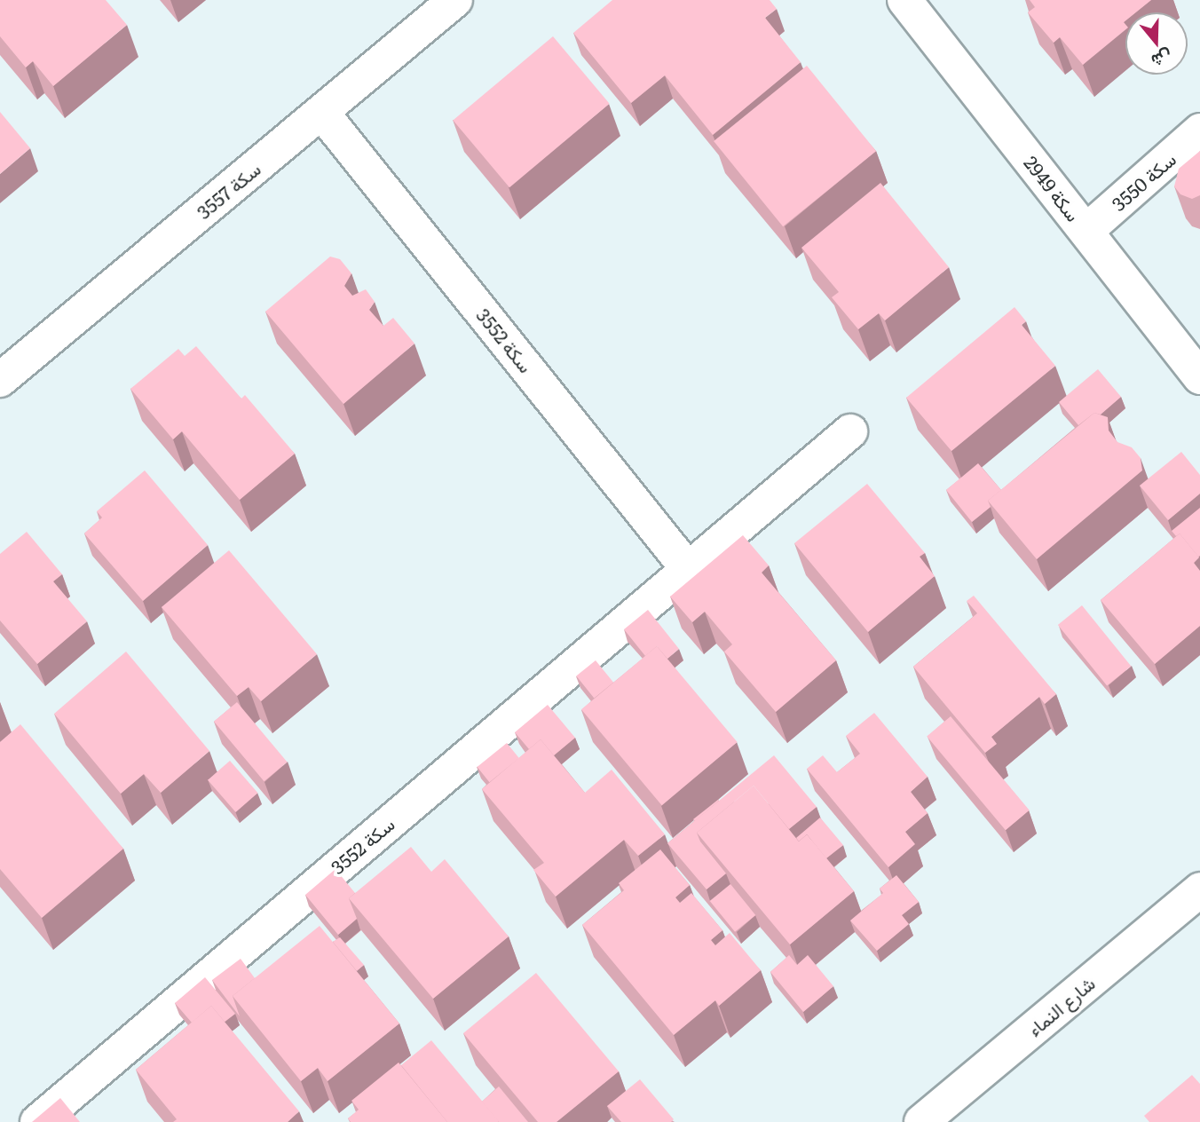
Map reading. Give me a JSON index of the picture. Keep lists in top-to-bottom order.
{
  "streets": {
    "street": [
      "سكة 3550",
      "سكة 2949",
      "سكة 3557",
      "سكة 3552",
      "شارع النماء"
    ]
  },
  "crossings": [
    ["سكة 3550", "سكة 2949"],
    ["سكة 3557", "سكة 3552"]
  ],
  "north": "bottom"
}
